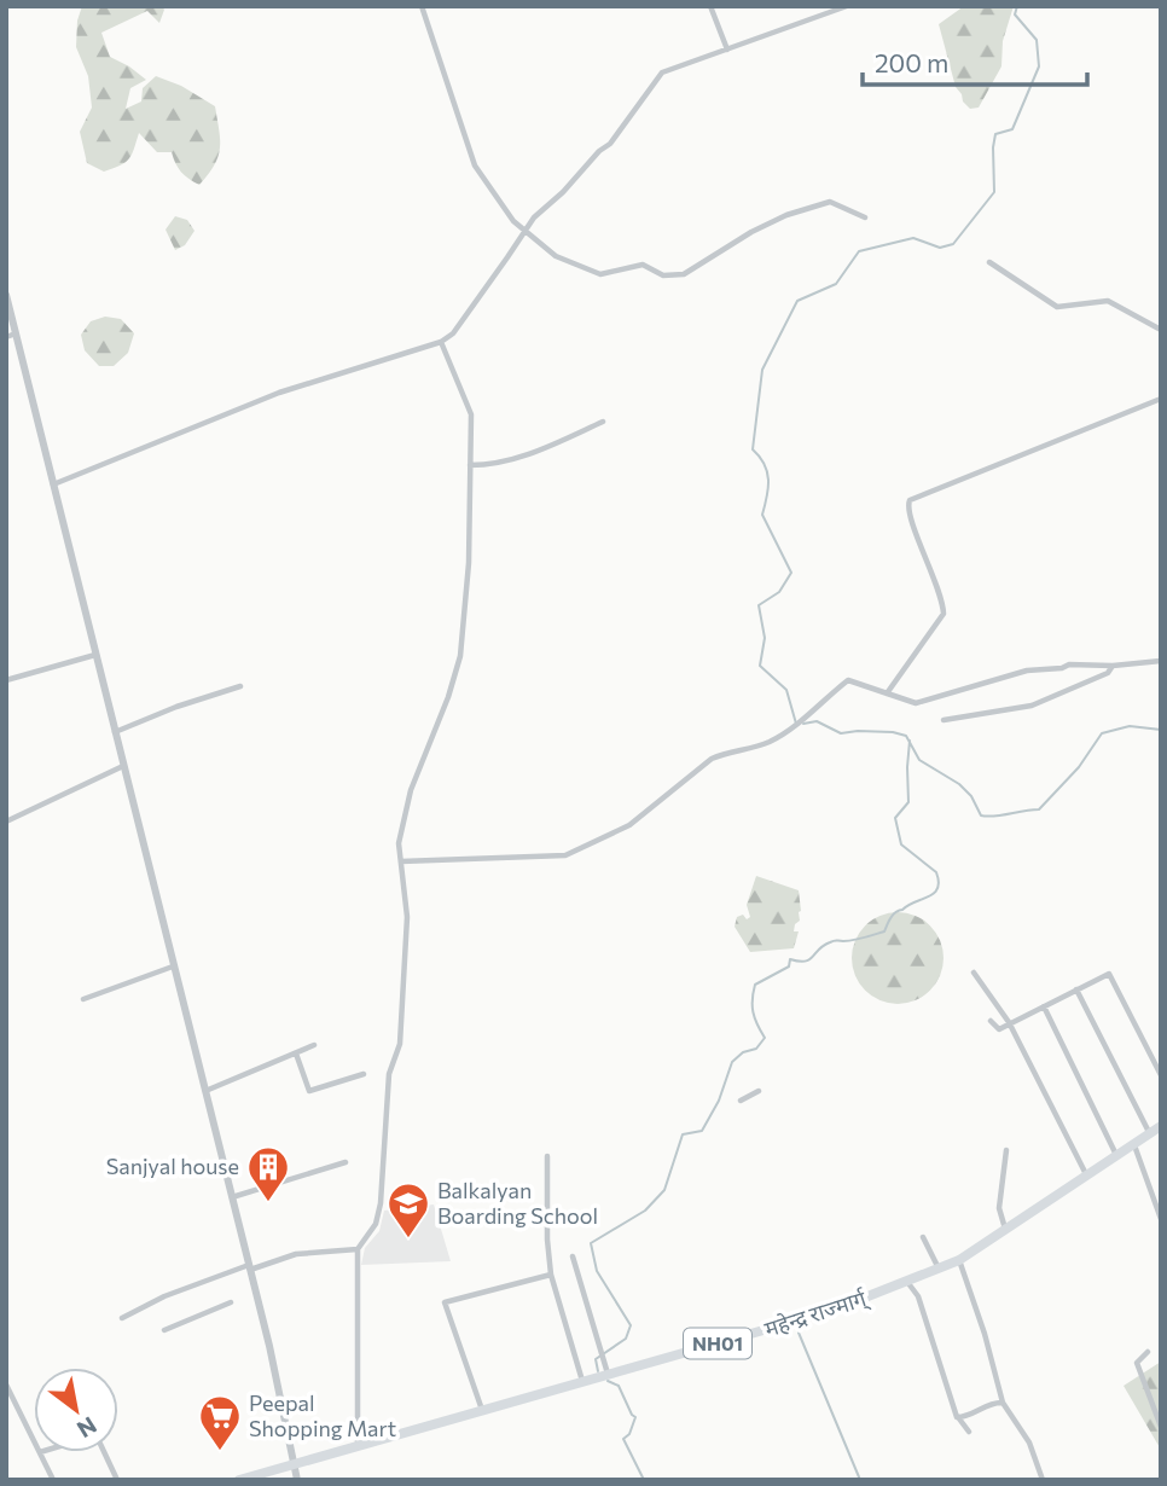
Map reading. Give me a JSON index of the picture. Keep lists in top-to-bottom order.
{
  "streets": {
    "highway": ["महेन्द्र राज्मार्ग्", "NH01"]
  },
  "places": {
    "building": ["Sanjyal house"],
    "school or university": ["Balkalyan Boarding School"],
    "supermarket": ["Peepal Shopping Mart"]
  },
  "scale_bar": "200 m",
  "north": "bottom right"
}
